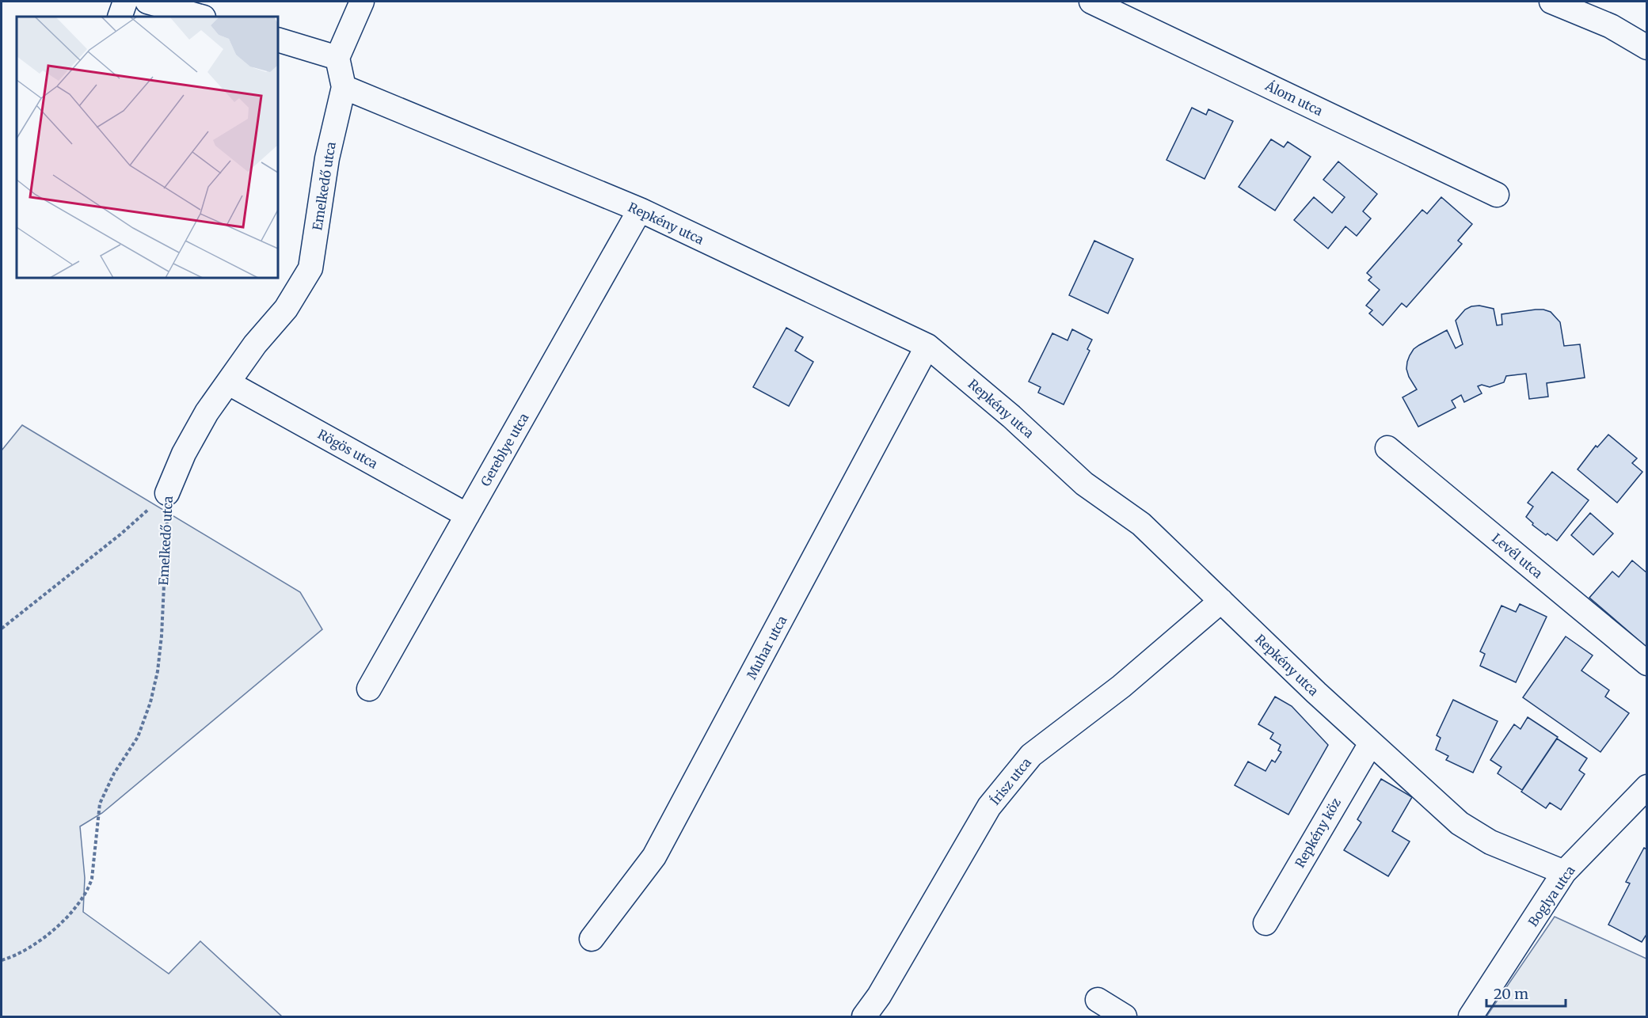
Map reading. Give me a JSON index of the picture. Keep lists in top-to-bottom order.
{
  "streets": {
    "street": [
      "Álom utca",
      "Emelkedő utca",
      "Repkény utca",
      "Rögös utca",
      "Gereblye utca",
      "Levél utca",
      "Muhar utca",
      "Írisz utca",
      "Repkény köz",
      "Boglya utca"
    ]
  },
  "crossings": [
    ["Emelkedő utca", "Repkény utca"],
    ["Emelkedő utca", "Rögös utca"],
    ["Repkény utca", "Gereblye utca"],
    ["Repkény utca", "Muhar utca"],
    ["Repkény utca", "Írisz utca"],
    ["Repkény utca", "Repkény köz"],
    ["Repkény utca", "Boglya utca"],
    ["Rögös utca", "Gereblye utca"]
  ],
  "scale_bar": "20 m"
}
